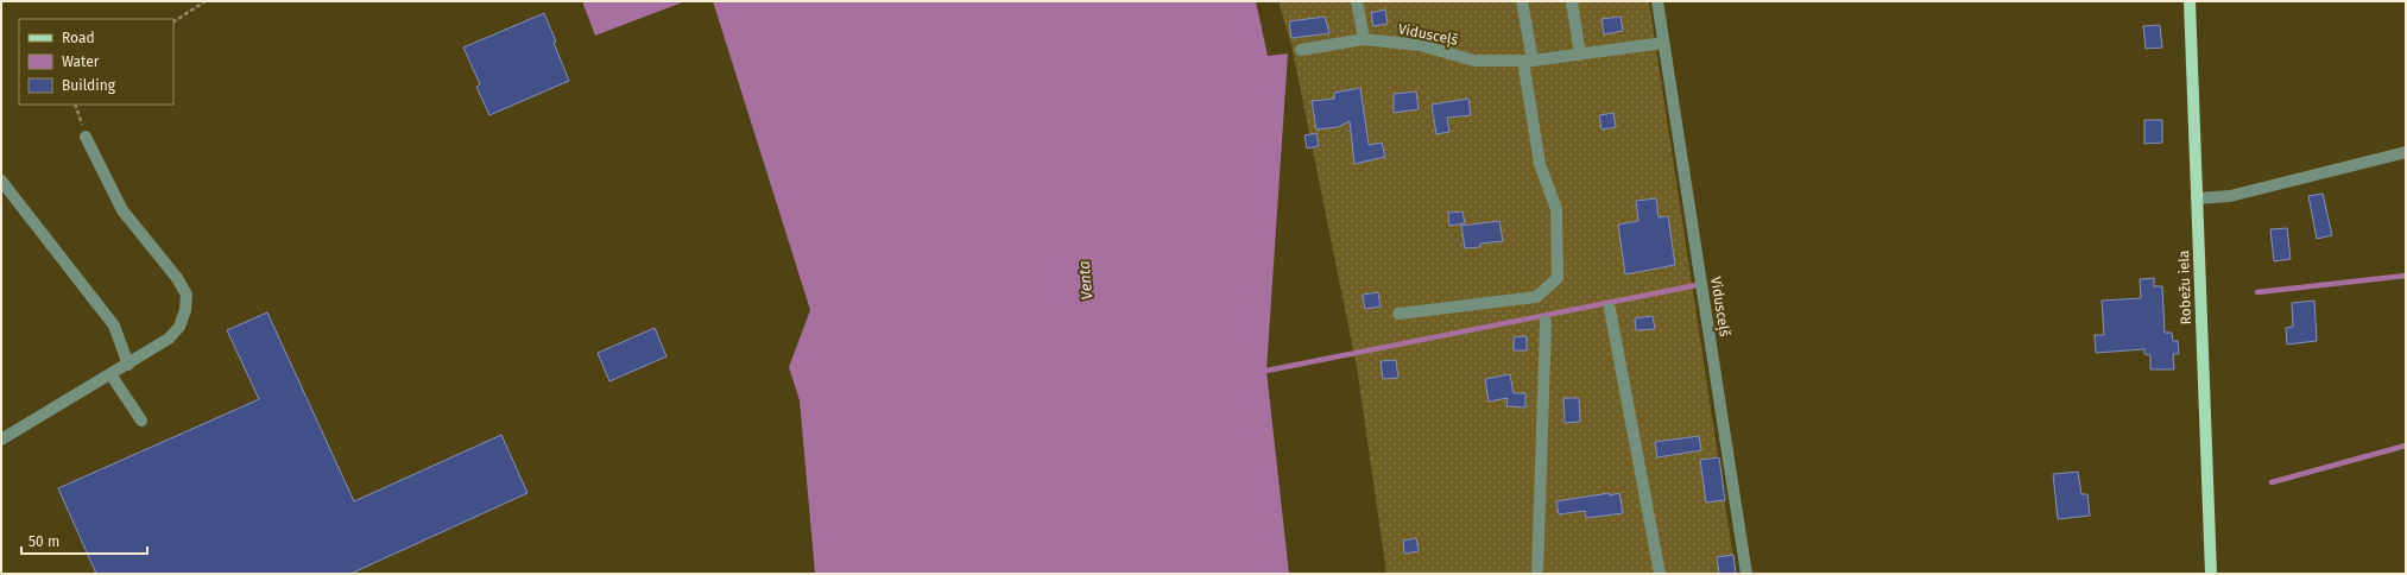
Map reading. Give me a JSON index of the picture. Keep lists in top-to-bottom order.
{
  "streets": {
    "main road": ["Robežu iela"],
    "street": ["Vidusceļš"]
  },
  "water": ["Venta"],
  "legend": ["Road", "Water", "Building"],
  "scale_bar": "50 m"
}
